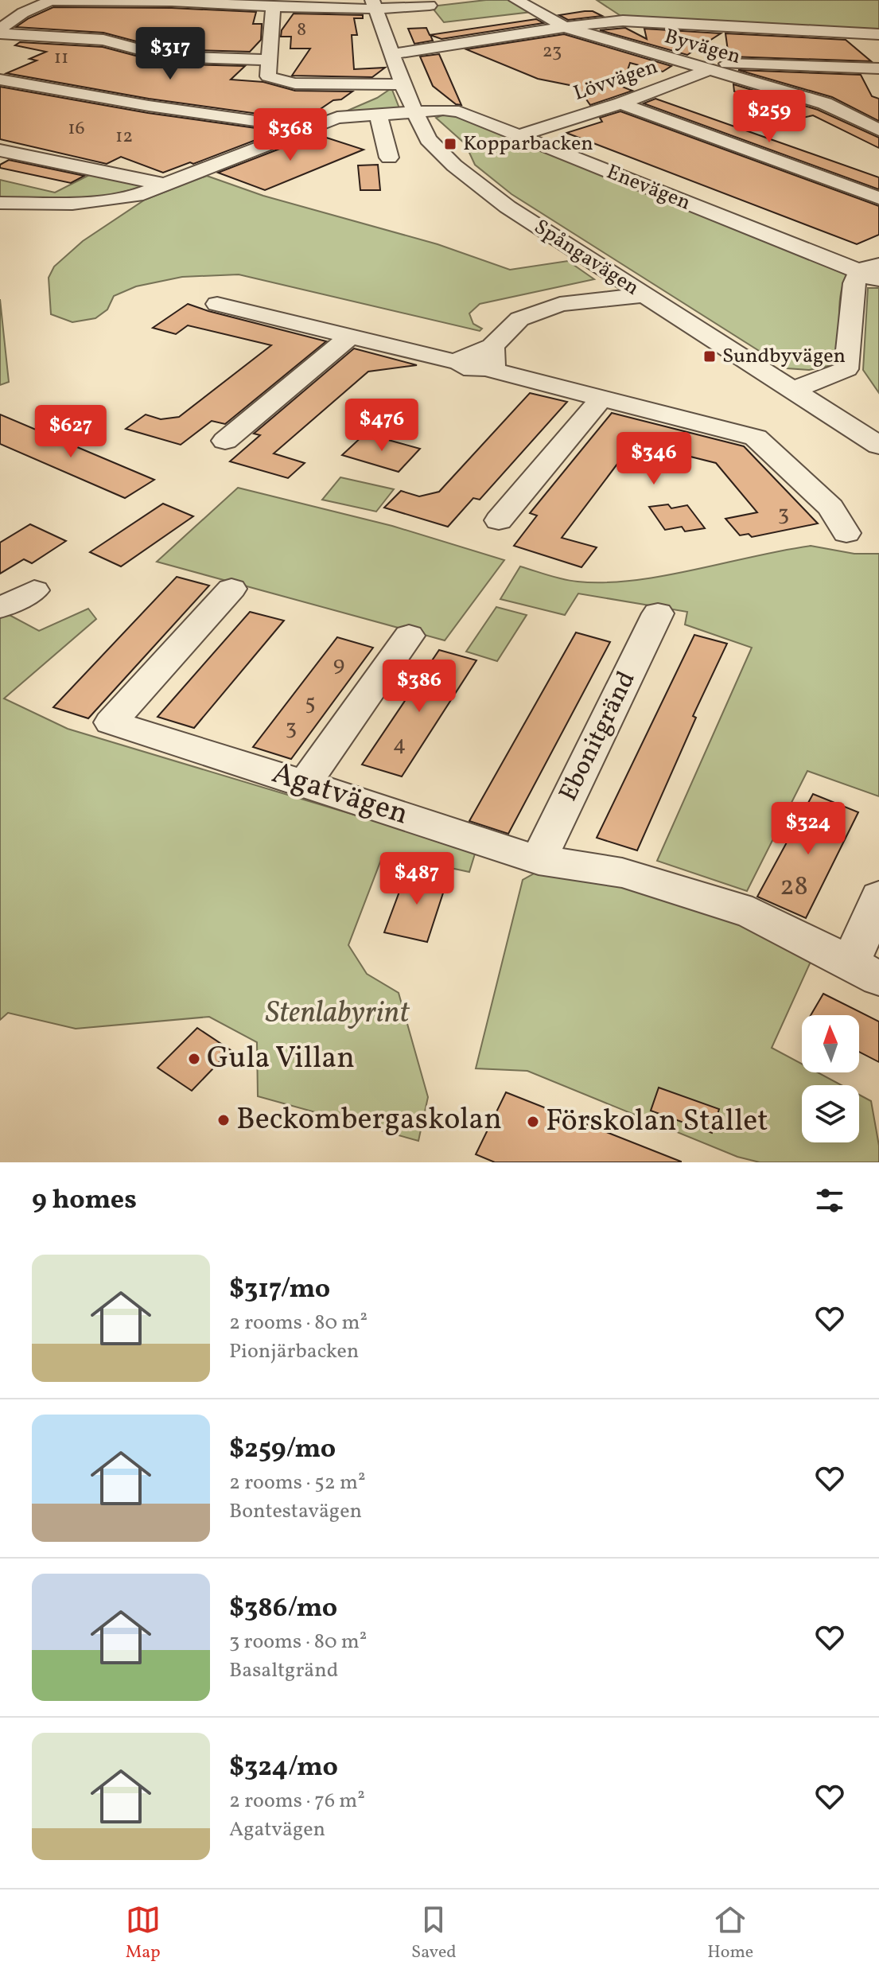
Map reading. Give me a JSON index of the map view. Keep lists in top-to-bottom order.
{
  "streets": {
    "street": [
      "Byvägen",
      "Lövvägen",
      "Enevägen",
      "Spångavägen",
      "Ebonitgränd",
      "Agatvägen"
    ]
  },
  "crossings": [
    ["Byvägen", "Lövvägen"],
    ["Lövvägen", "Enevägen"],
    ["Enevägen", "Spångavägen"],
    ["Ebonitgränd", "Agatvägen"]
  ],
  "parks": ["Stenlabyrint"],
  "places": {
    "transit": ["Kopparbacken", "Sundbyvägen"],
    "other": ["Gula Villan", "Beckombergaskolan", "Förskolan Stallet"]
  },
  "house_numbers": [
    "8",
    "23",
    "11",
    "16",
    "12",
    "3",
    "9",
    "5",
    "3",
    "4",
    "28"
  ],
  "north": "top",
  "page": {
    "price": [
      "$317",
      "$259",
      "$368",
      "$476",
      "$627",
      "$346",
      "$386",
      "$324",
      "$487"
    ],
    "heading": "9 homes",
    "list": [
      {
        "name": "$317/mo",
        "note": "2 rooms · 80 m² · Pionjärbacken"
      },
      {
        "name": "$259/mo",
        "note": "2 rooms · 52 m² · Bontestavägen"
      },
      {
        "name": "$386/mo",
        "note": "3 rooms · 80 m² · Basaltgränd"
      },
      {
        "name": "$324/mo",
        "note": "2 rooms · 76 m² · Agatvägen"
      }
    ],
    "tabs": ["Map", "Saved", "Home"]
  }
}
